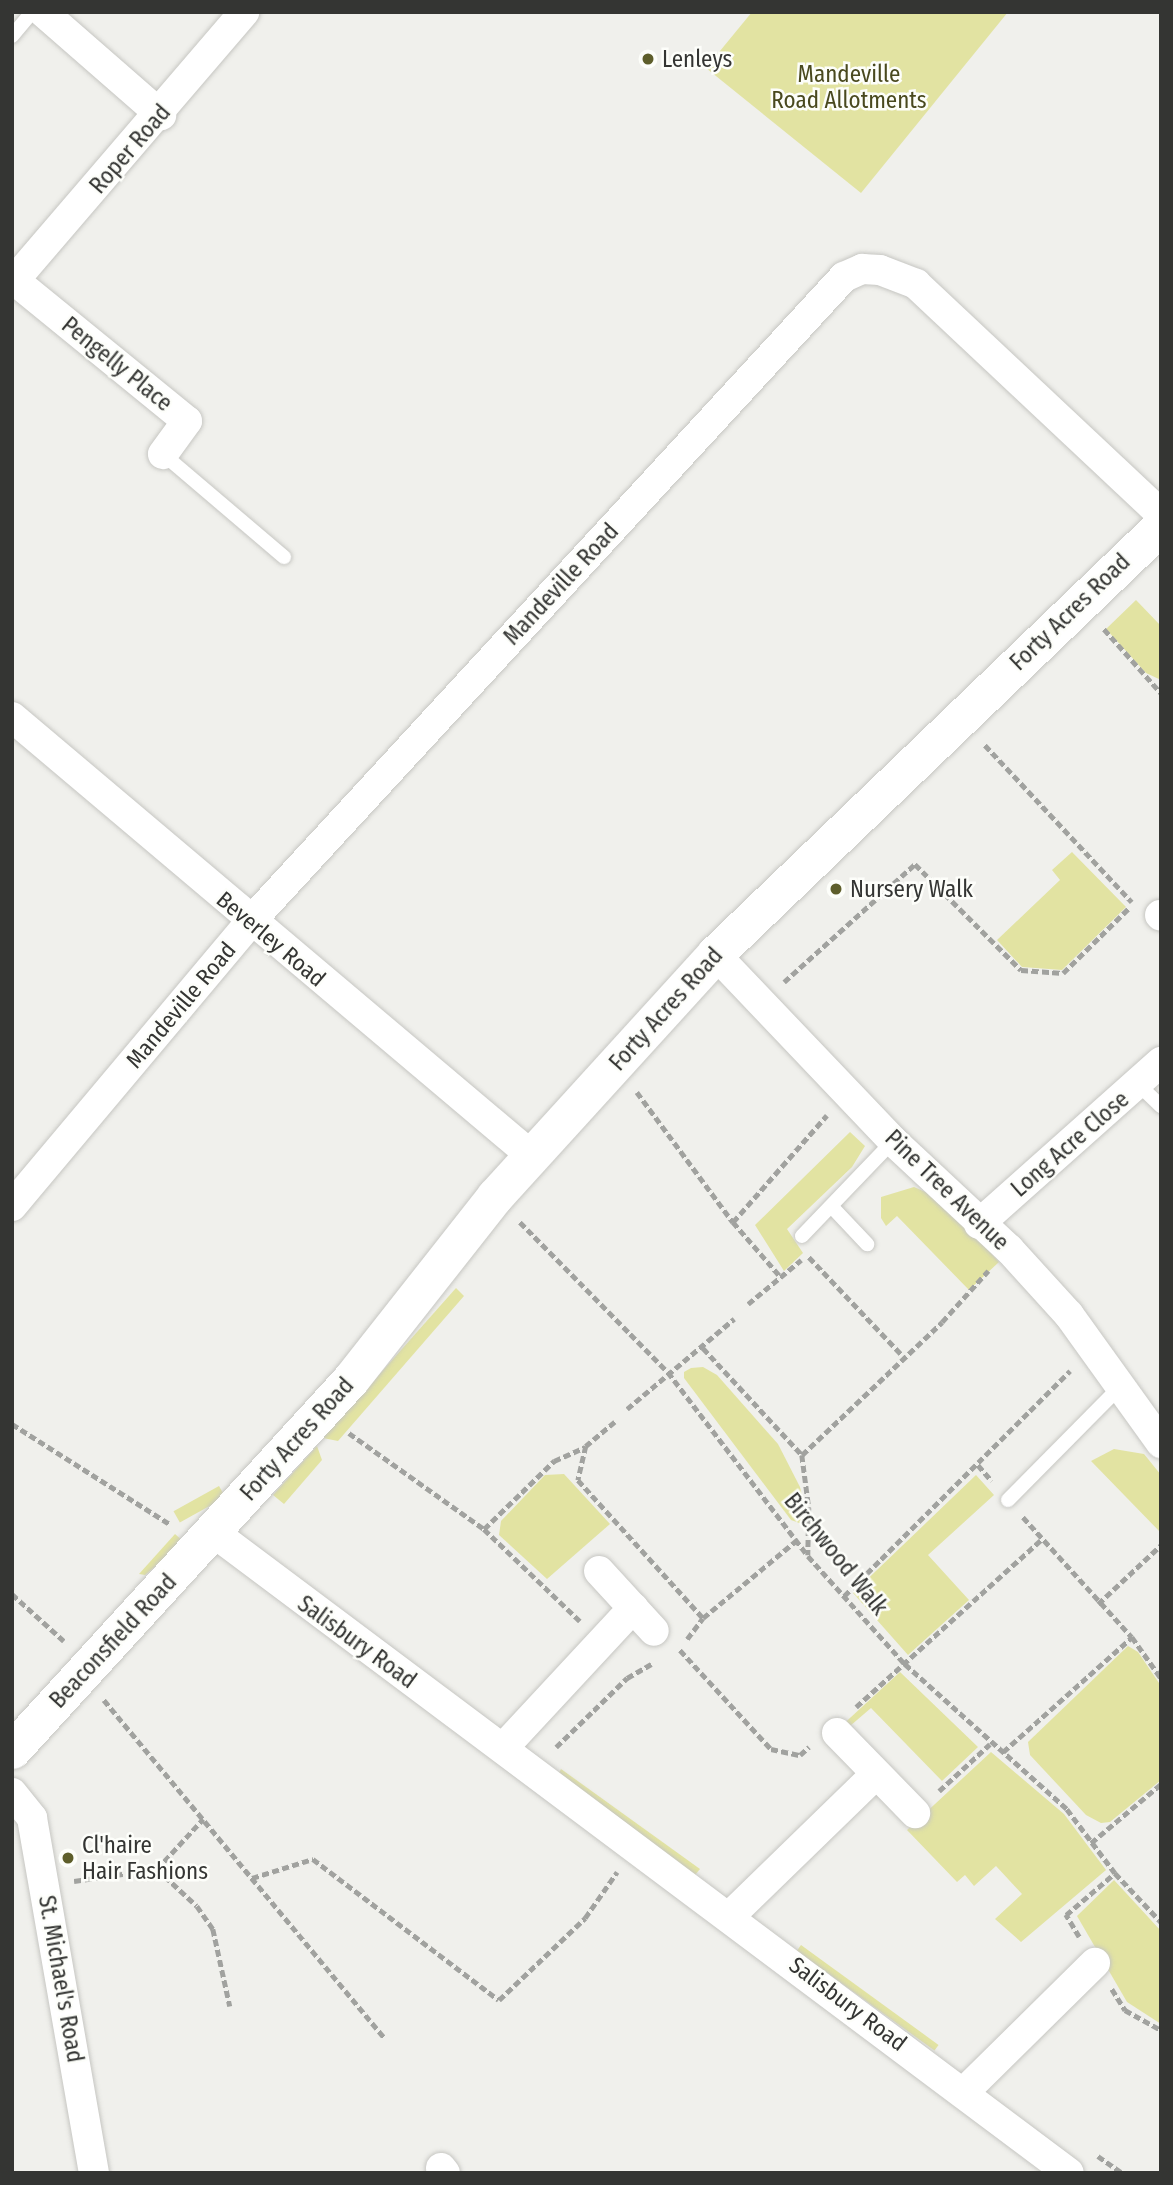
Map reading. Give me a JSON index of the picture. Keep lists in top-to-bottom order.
{
  "streets": {
    "street": [
      "Roper Road",
      "Pengelly Place",
      "Mandeville Road",
      "Forty Acres Road",
      "Beverley Road",
      "Long Acre Close",
      "Pine Tree Avenue",
      "Beaconsfield Road",
      "Salisbury Road",
      "St. Michael's Road"
    ],
    "path": ["Birchwood Walk"]
  },
  "crossings": [
    ["Roper Road", "Pengelly Place"],
    ["Mandeville Road", "Beverley Road"],
    ["Forty Acres Road", "Beverley Road"],
    ["Forty Acres Road", "Pine Tree Avenue"],
    ["Forty Acres Road", "Birchwood Walk"],
    ["Forty Acres Road", "Beaconsfield Road"],
    ["Forty Acres Road", "Salisbury Road"],
    ["Long Acre Close", "Pine Tree Avenue"],
    ["Beaconsfield Road", "Salisbury Road"]
  ],
  "parks": ["Mandeville Road Allotments"],
  "places": ["Lenleys", "Nursery Walk", "Cl'haire Hair Fashions"]
}
